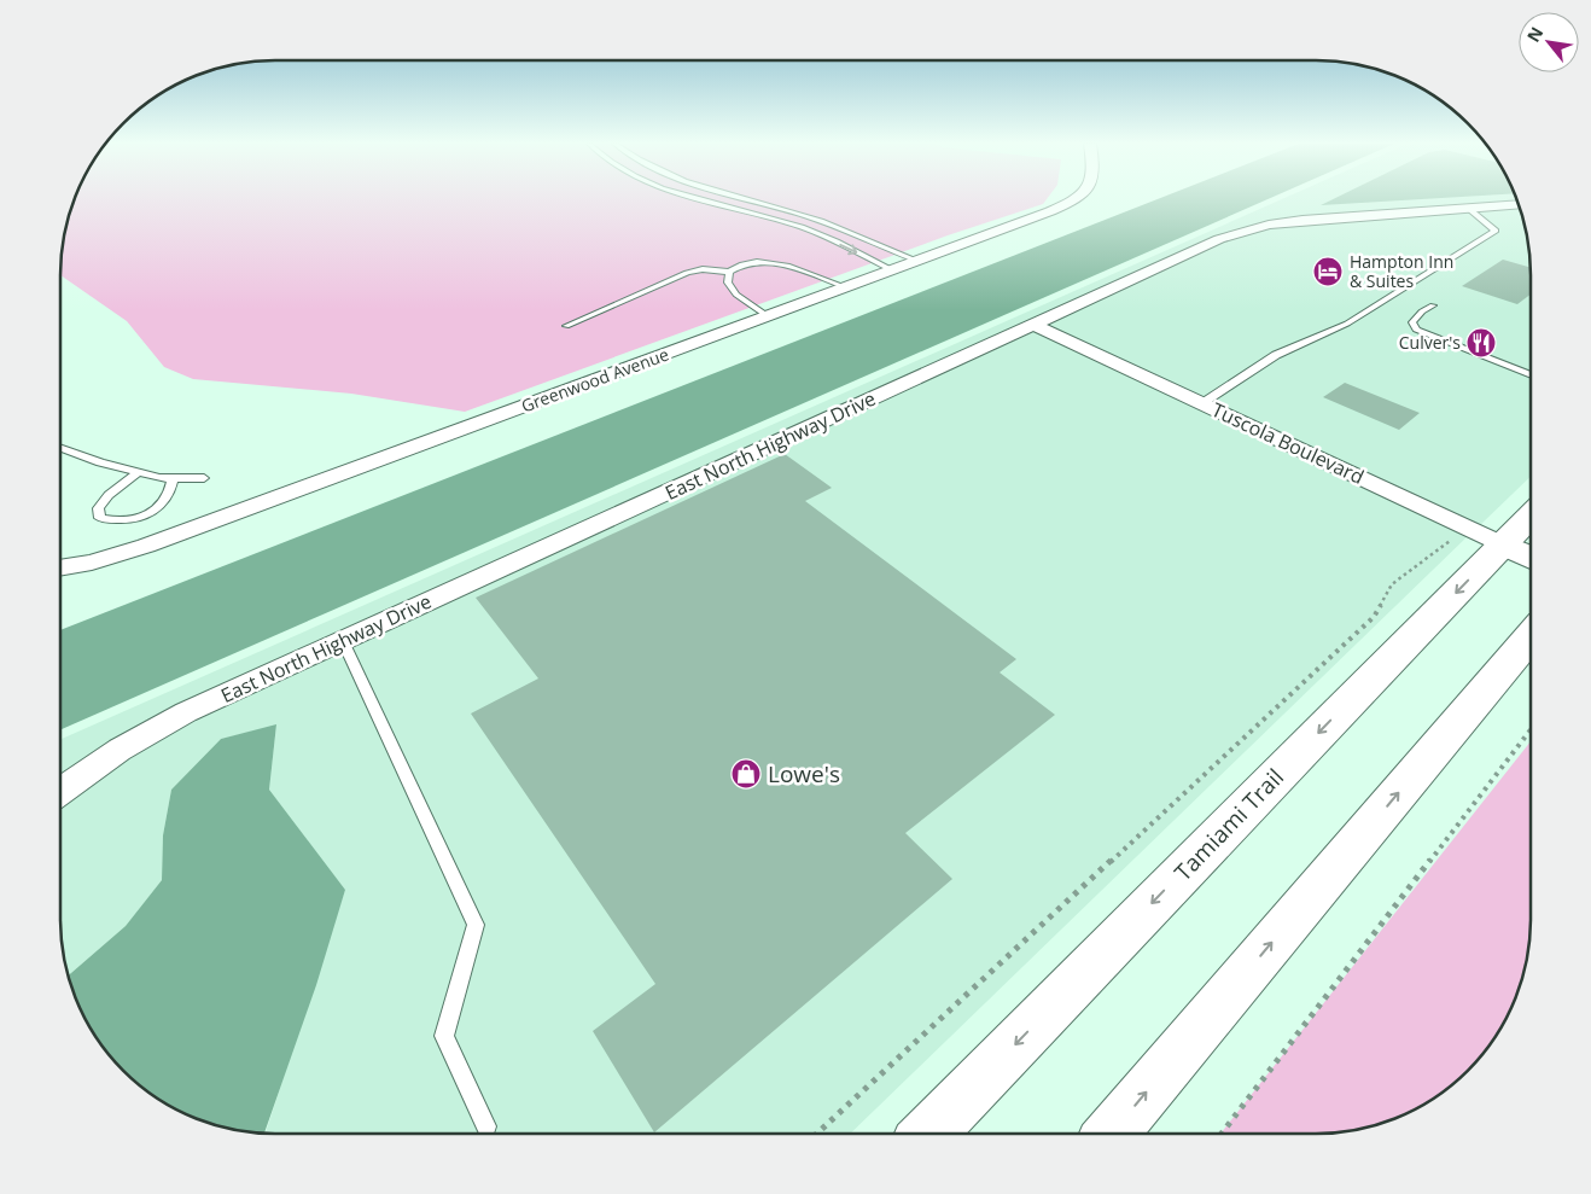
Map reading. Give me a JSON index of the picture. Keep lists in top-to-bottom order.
{
  "streets": {
    "main road": ["Tuscola Boulevard", "Tamiami Trail"],
    "street": ["Greenwood Avenue", "East North Highway Drive"]
  },
  "crossings": [
    ["Tuscola Boulevard", "East North Highway Drive"],
    ["Tuscola Boulevard", "Tamiami Trail"]
  ],
  "places": {
    "hotel": ["Hampton Inn & Suites"],
    "restaurant": ["Culver's"],
    "shop": ["Lowe's"]
  },
  "north": "top left"
}
